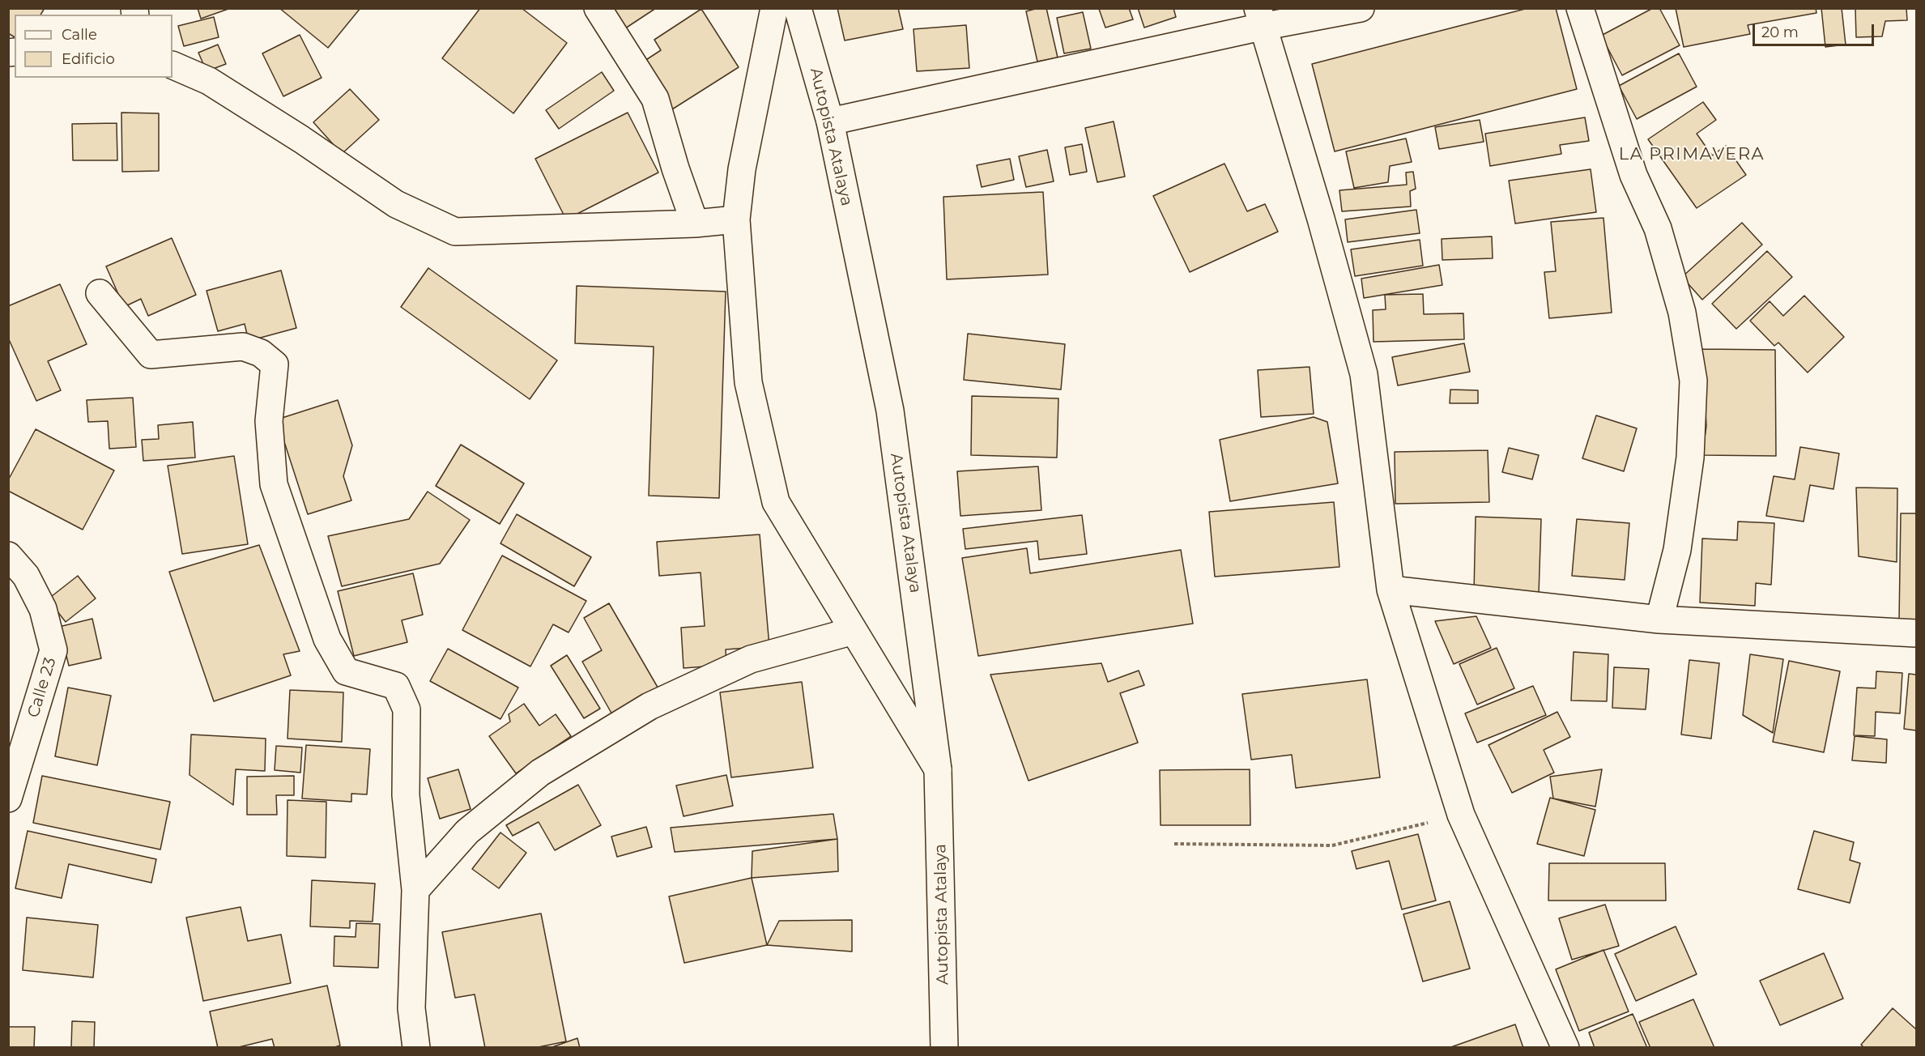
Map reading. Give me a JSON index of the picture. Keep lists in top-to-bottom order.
{
  "streets": {
    "street": ["Autopista Atalaya", "Calle 23"]
  },
  "districts": ["LA PRIMAVERA"],
  "legend": ["Calle", "Edificio"],
  "scale_bar": "20 m"
}
